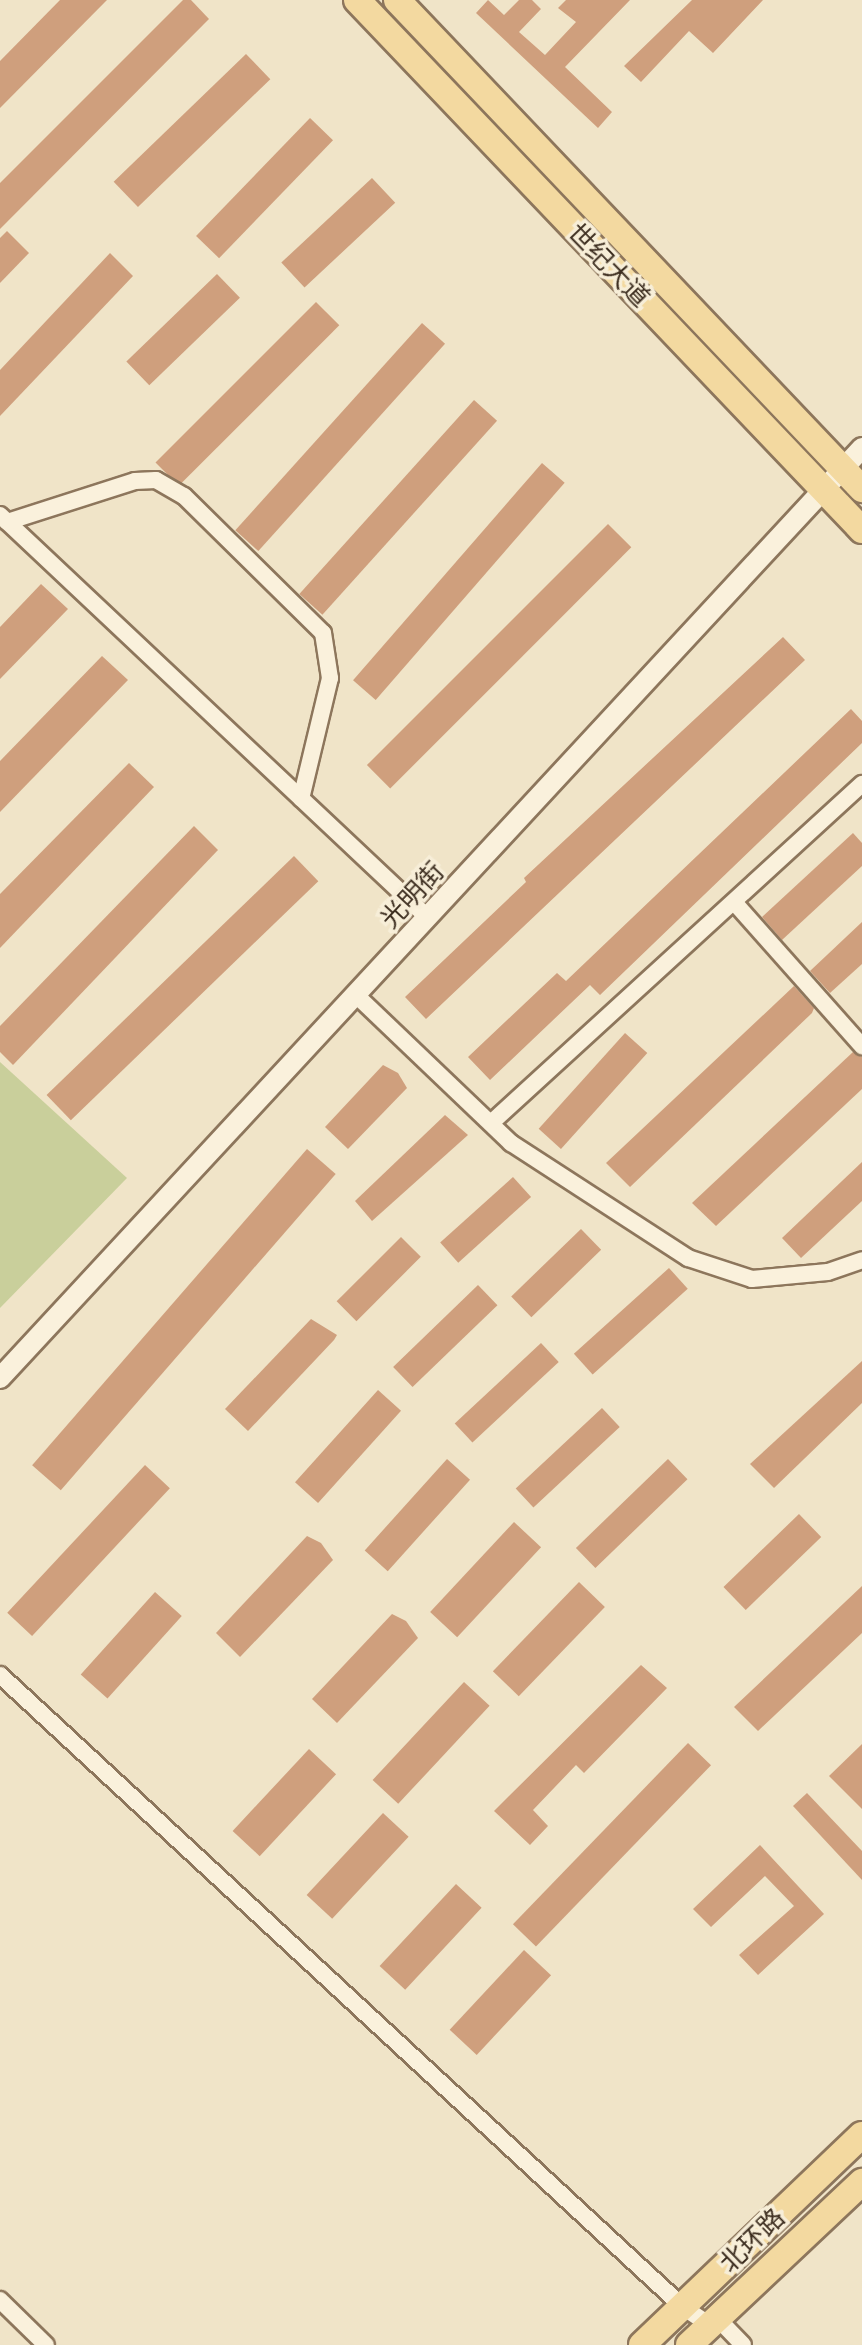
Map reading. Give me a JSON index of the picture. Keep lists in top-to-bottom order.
{
  "streets": {
    "main road": ["世纪大道", "北环路"],
    "street": ["光明街"]
  },
  "crossings": [
    ["世纪大道", "光明街"]
  ]
}
